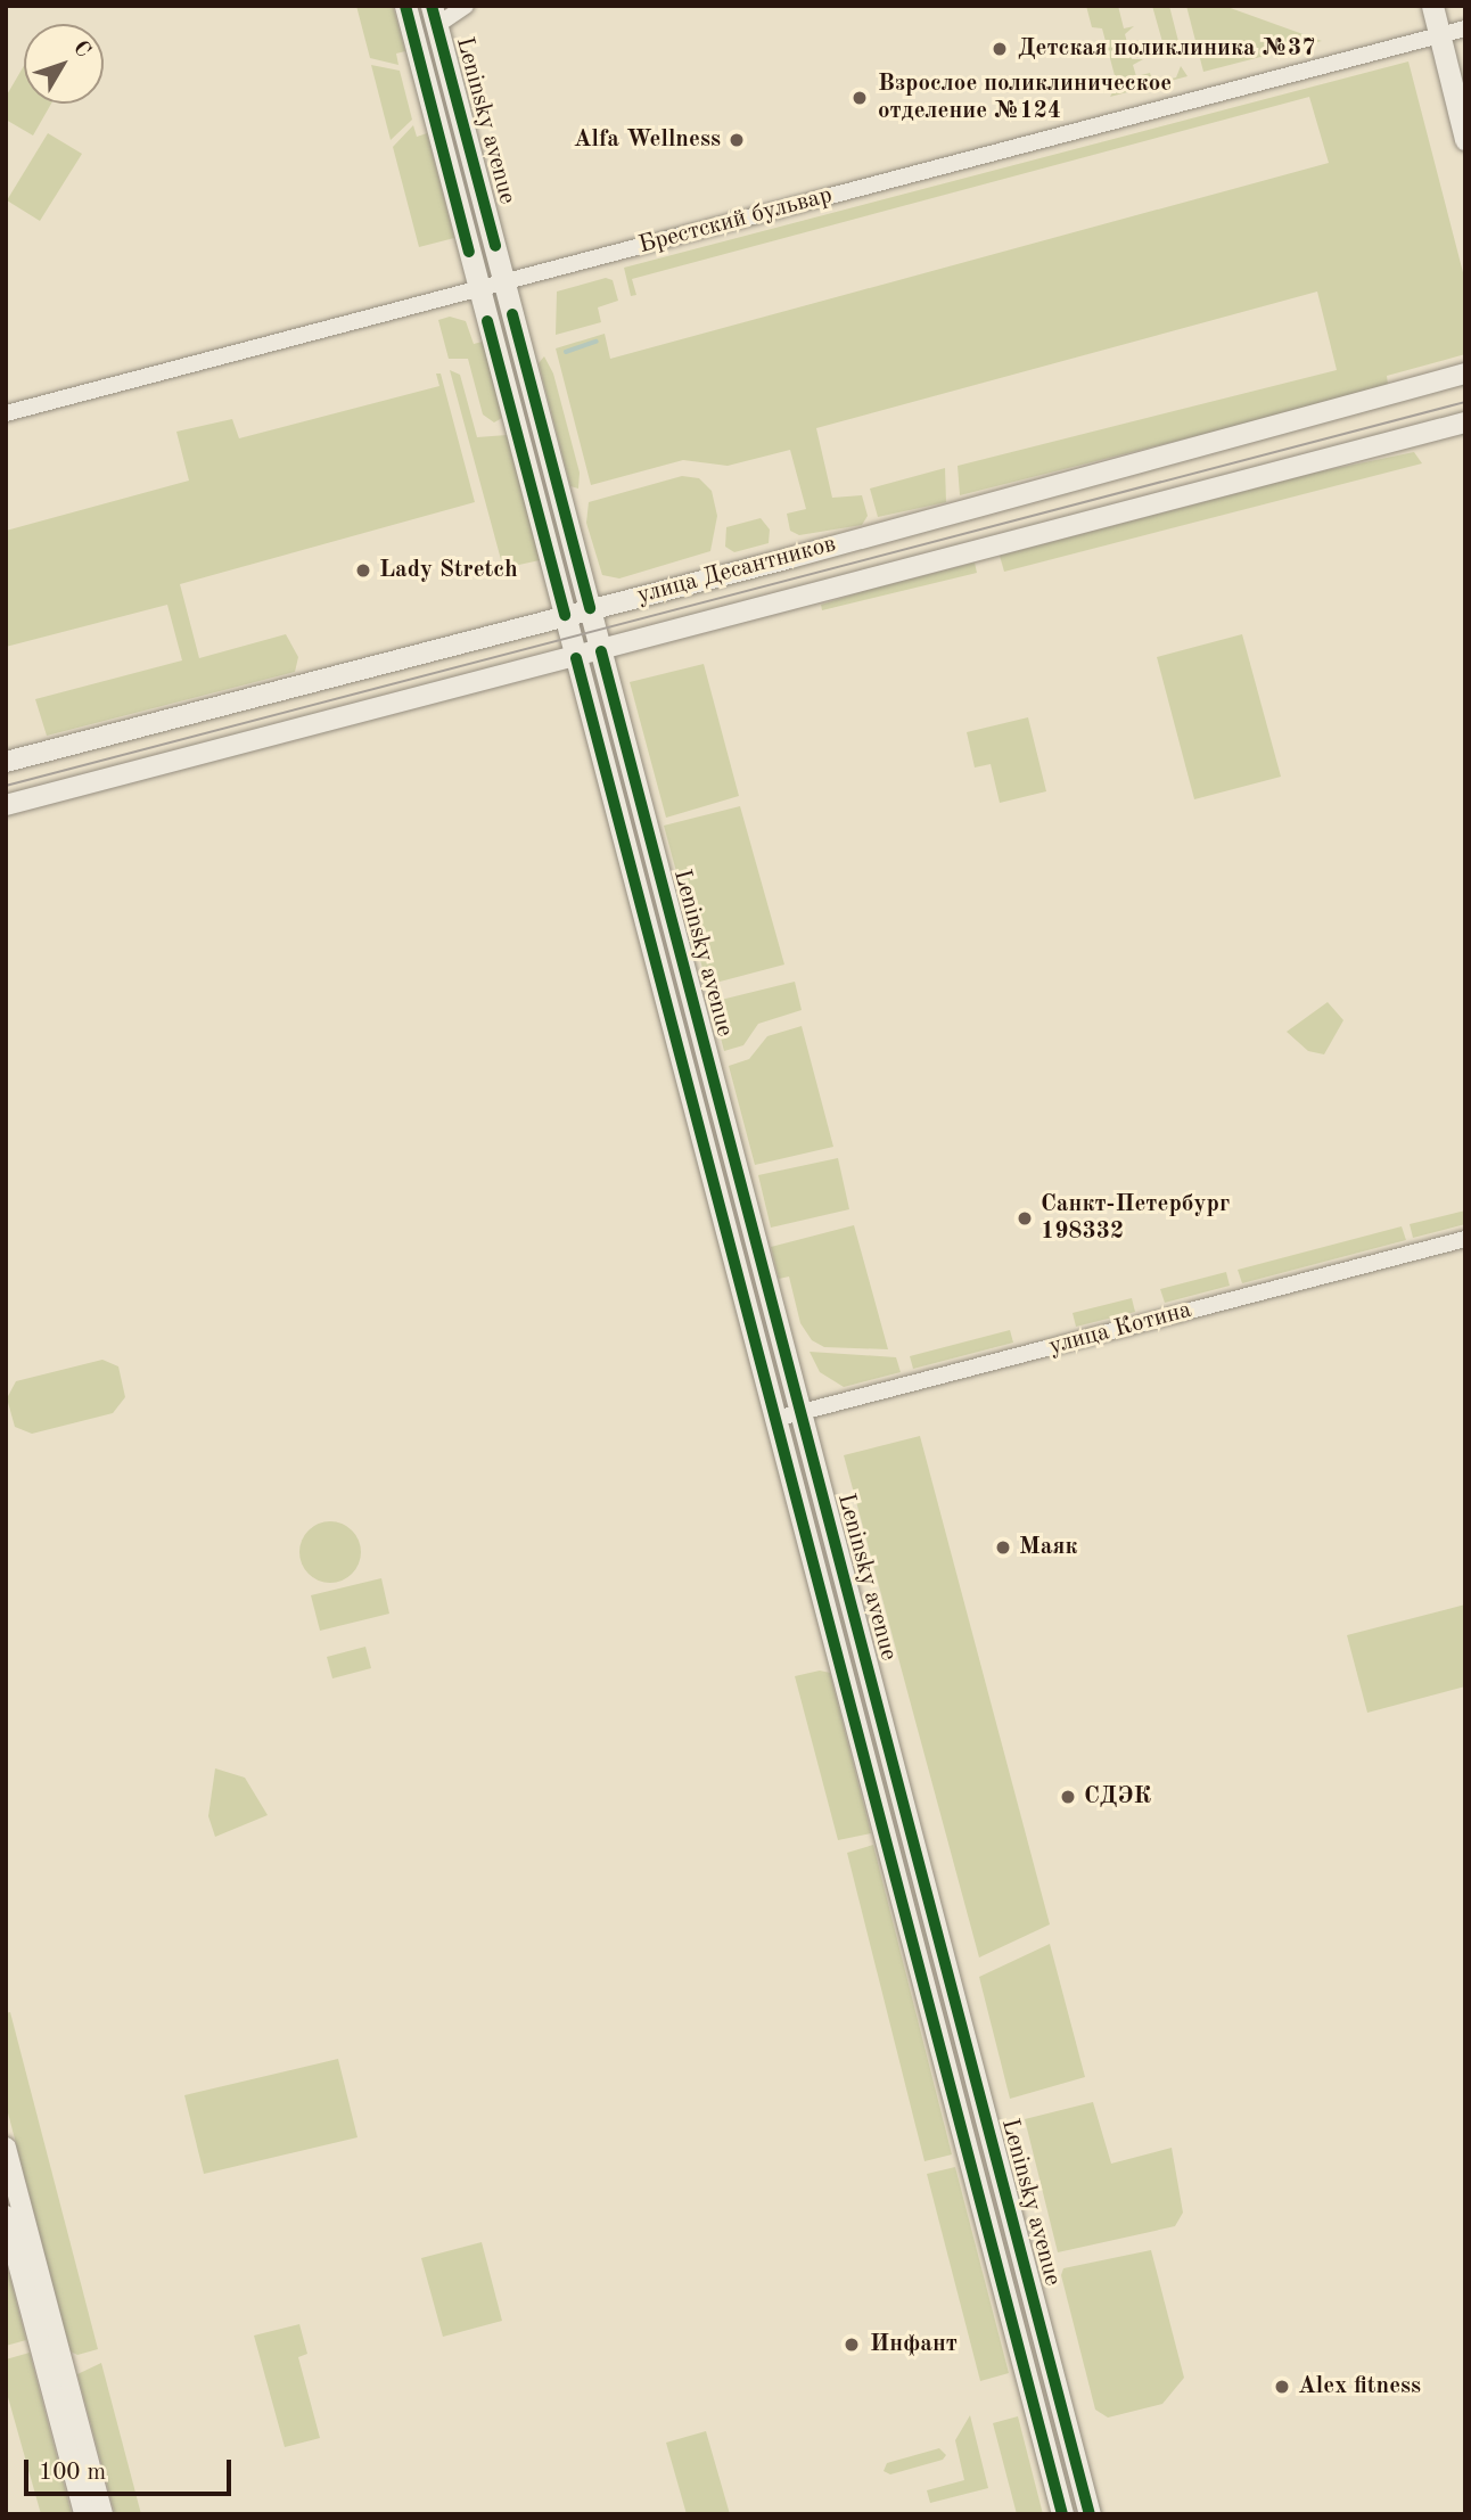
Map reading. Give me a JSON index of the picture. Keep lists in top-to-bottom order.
{
  "streets": {
    "main road": ["Leninsky avenue"],
    "street": ["Брестский бульвар", "улица Десантников", "улица Котина"]
  },
  "crossings": [
    ["Leninsky avenue", "Брестский бульвар"],
    ["Leninsky avenue", "улица Десантников"],
    ["Leninsky avenue", "улица Котина"]
  ],
  "places": [
    "Детская поликлиника №37",
    "Взрослое поликлиническое отделение №124",
    "Alfa Wellness",
    "Lady Stretch",
    "Санкт-Петербург 198332",
    "Маяк",
    "СДЭК",
    "Инфант",
    "Alex fitness"
  ],
  "scale_bar": "100 m",
  "north": "top right"
}
